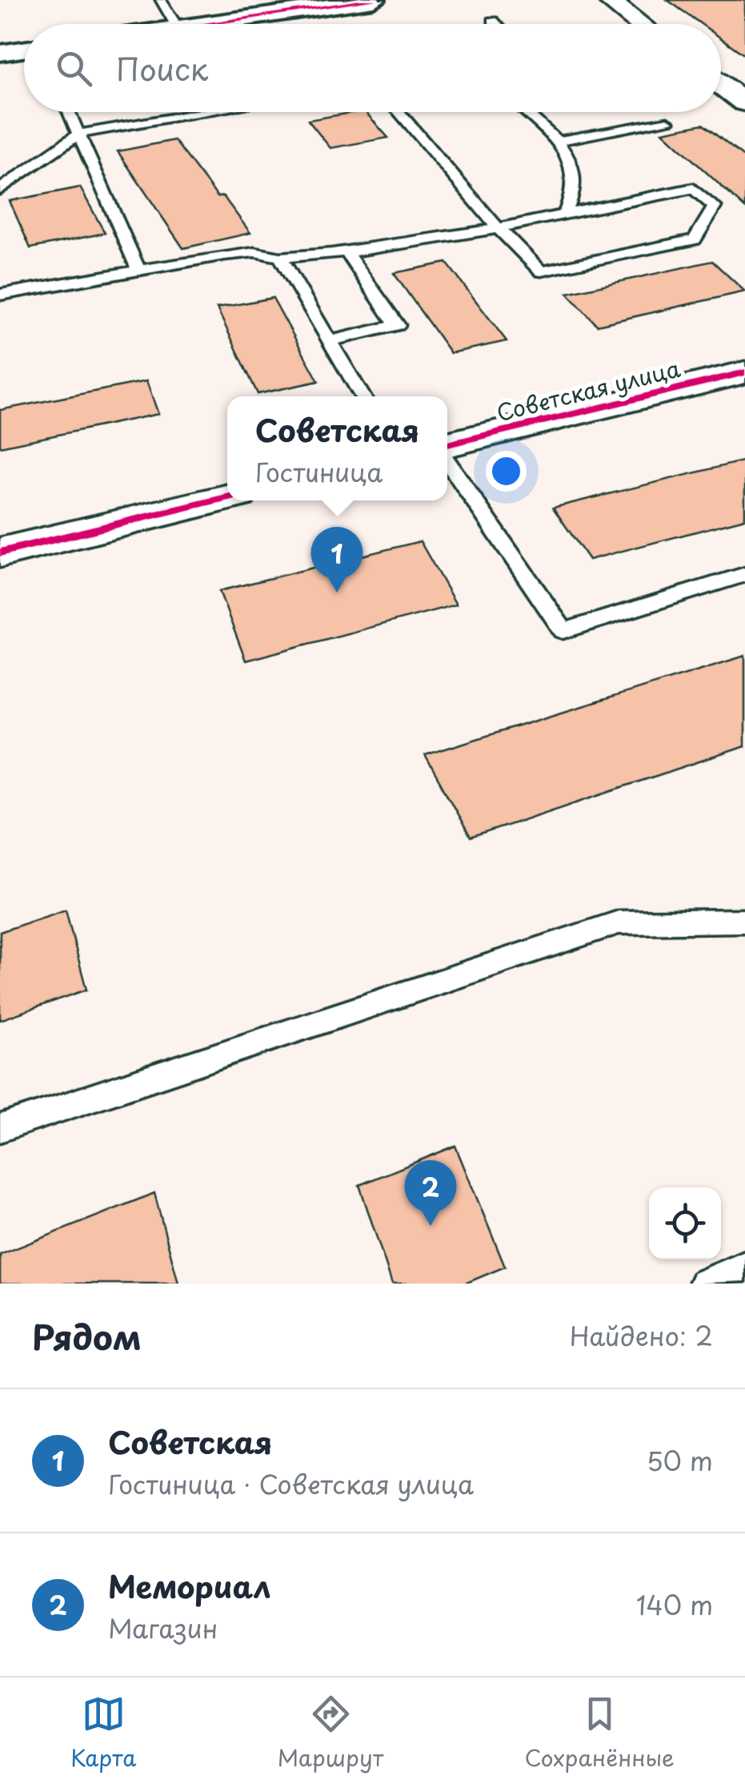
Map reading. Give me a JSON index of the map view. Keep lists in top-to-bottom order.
{
  "streets": {
    "street": ["Советская улица"]
  },
  "page": {
    "search": "Поиск",
    "popup": ["Советская", "Гостиница"],
    "pins": ["1", "2"],
    "heading": ["Рядом", "Найдено: 2"],
    "list": [
      {
        "mark": "1",
        "name": "Советская",
        "note": "Гостиница · Советская улица",
        "value": "50 m"
      },
      {
        "mark": "2",
        "name": "Мемориал",
        "note": "Магазин",
        "value": "140 m"
      }
    ],
    "nav": ["Карта", "Маршрут", "Сохранённые"]
  }
}
